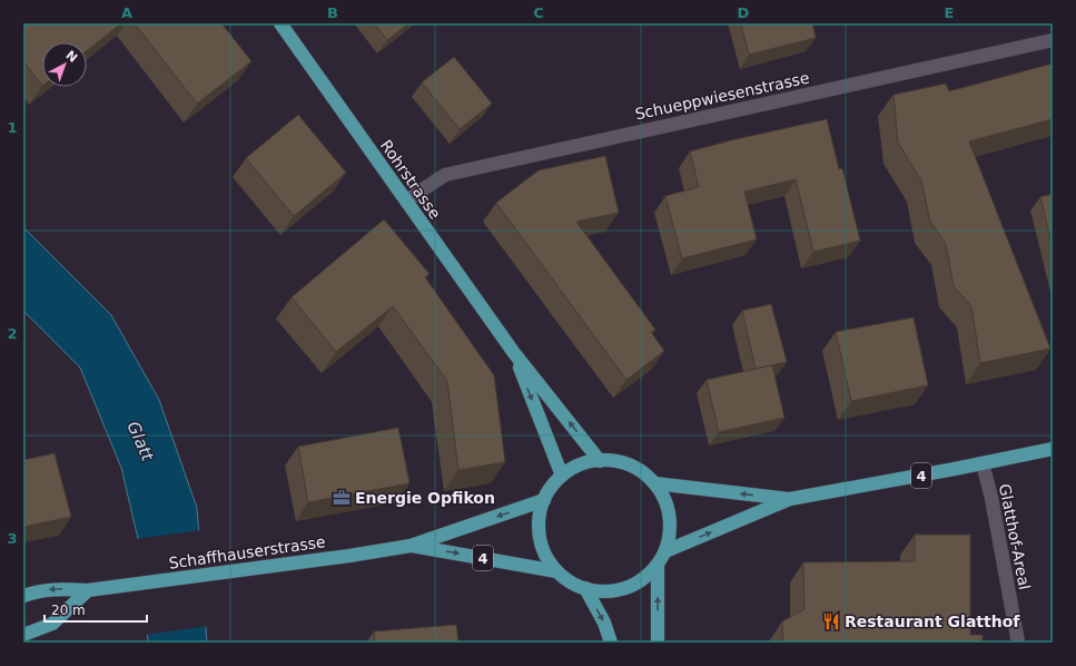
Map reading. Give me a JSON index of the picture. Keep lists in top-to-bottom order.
{
  "streets": {
    "main road": ["Rohrstrasse", "4", "Schaffhauserstrasse"],
    "street": ["Schueppwiesenstrasse", "Glatthof-Areal"]
  },
  "crossings": [
    ["Schueppwiesenstrasse", "Rohrstrasse"],
    ["Rohrstrasse", "4"],
    ["Rohrstrasse", "Schaffhauserstrasse"],
    ["4", "Glatthof-Areal"],
    ["4", "Schaffhauserstrasse"]
  ],
  "water": ["Glatt"],
  "places": {
    "office": ["Energie Opfikon"],
    "restaurant": ["Restaurant Glatthof"]
  },
  "scale_bar": "20 m",
  "north": "top right",
  "grid": {
    "columns": [
      "A",
      "B",
      "C",
      "D",
      "E"
    ],
    "rows": ["1", "2", "3"]
  }
}
